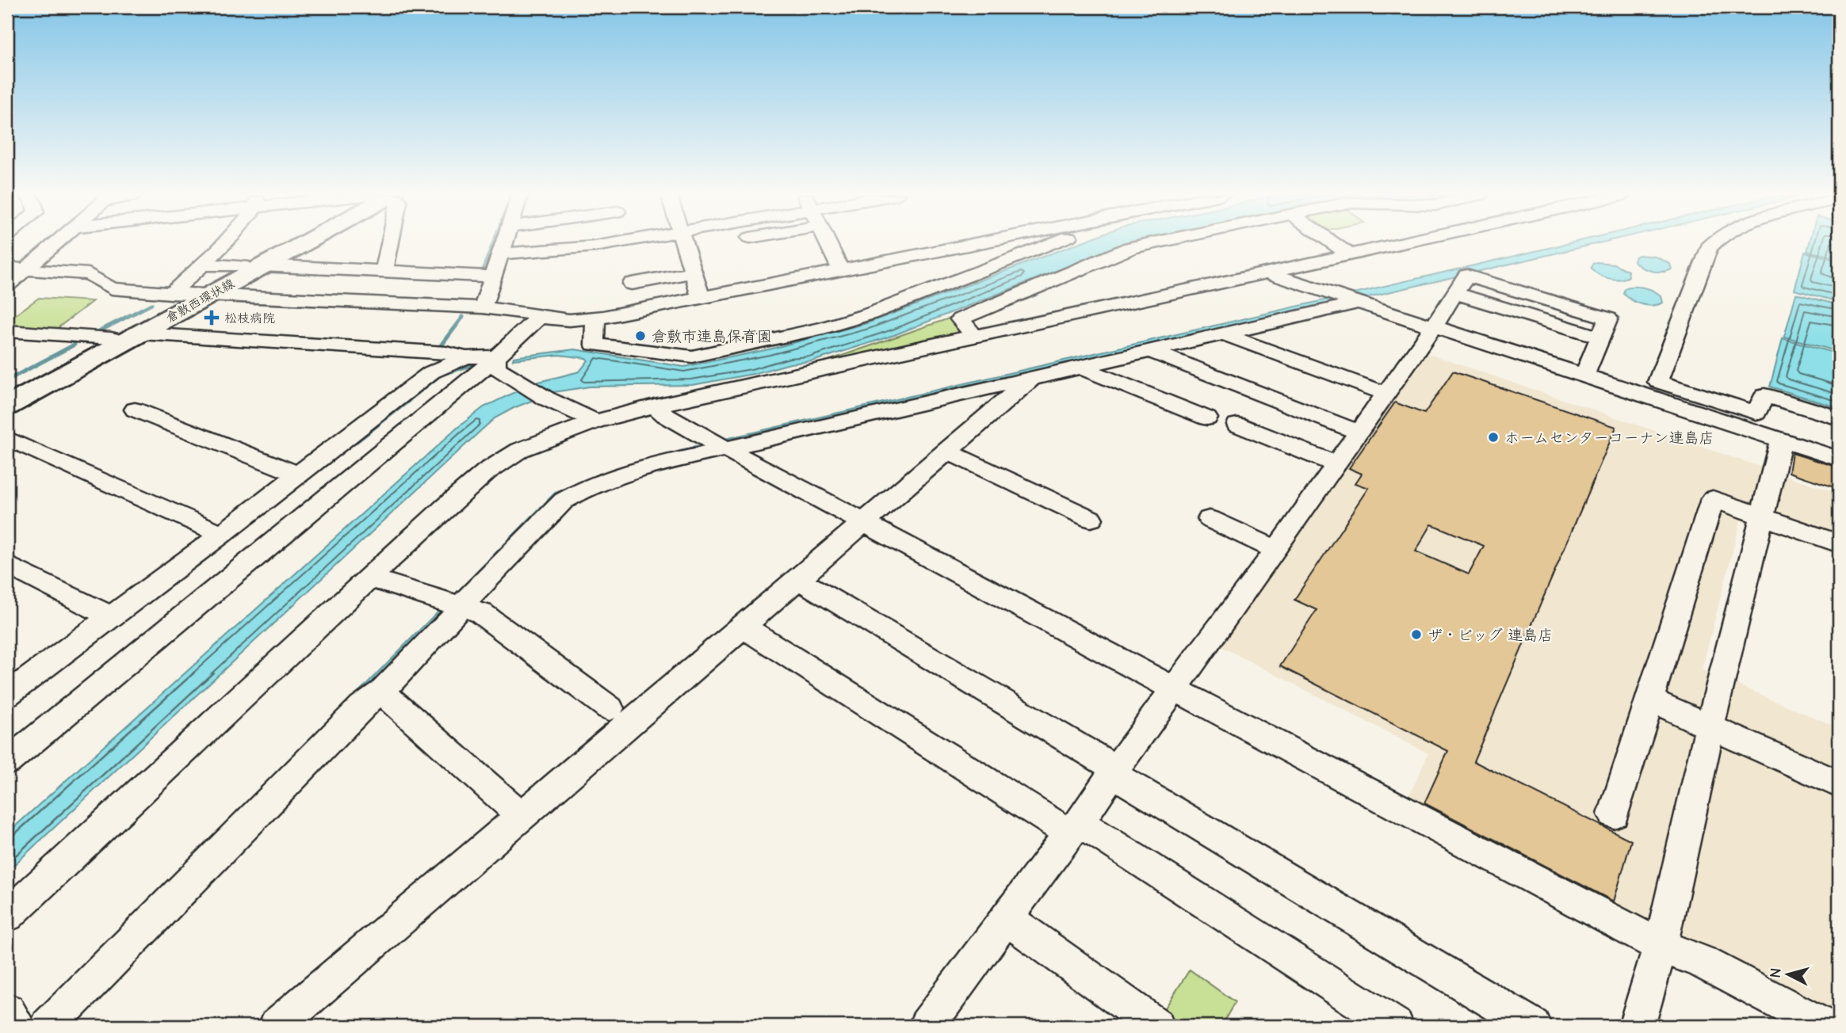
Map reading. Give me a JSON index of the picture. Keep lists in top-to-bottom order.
{
  "streets": {
    "main road": ["倉敷西環状線"]
  },
  "places": {
    "health": ["松枝病院"],
    "other": ["倉敷市連島保育園", "ホームセンターコーナン連島店", "ザ・ビッグ 連島店"]
  },
  "north": "left"
}
